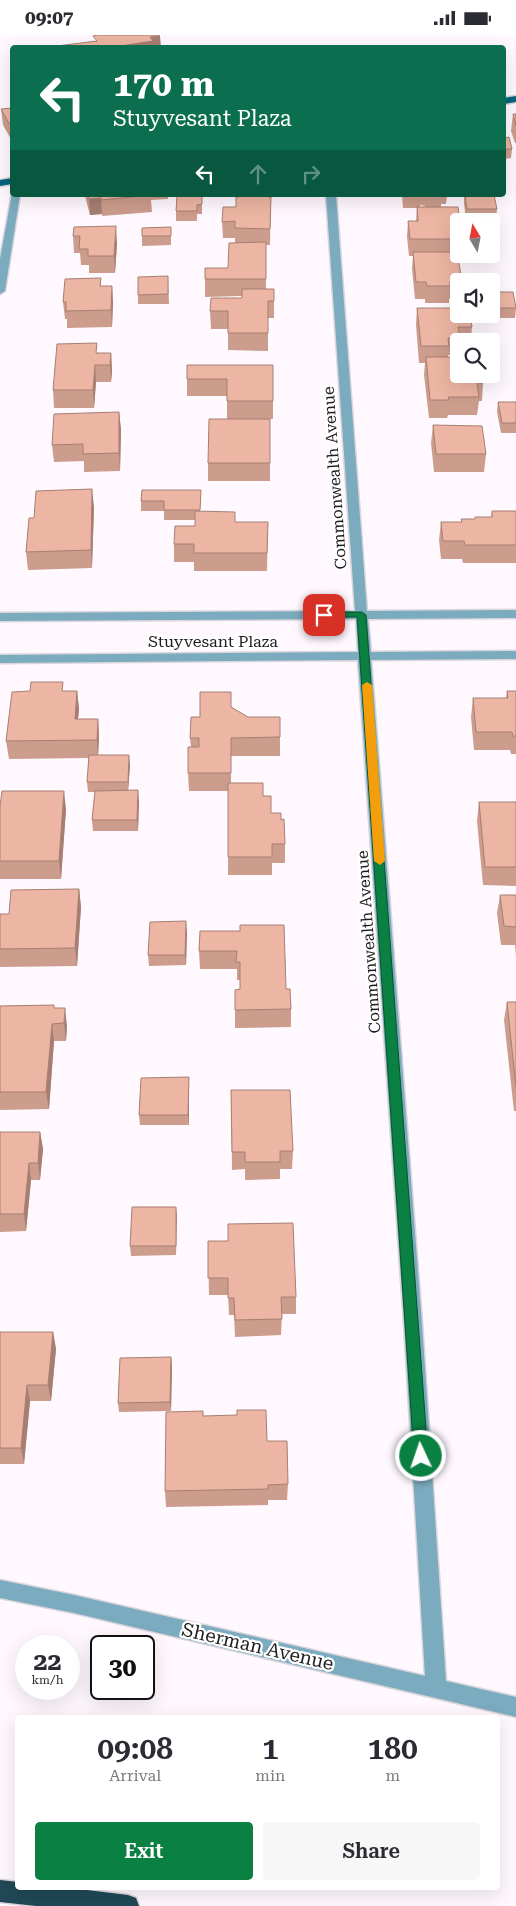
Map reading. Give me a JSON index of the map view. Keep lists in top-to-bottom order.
{
  "streets": {
    "street": ["Commonwealth Avenue", "Stuyvesant Plaza", "Sherman Avenue"]
  },
  "crossings": [
    ["Commonwealth Avenue", "Stuyvesant Plaza"],
    ["Commonwealth Avenue", "Sherman Avenue"]
  ],
  "north": "top",
  "page": {
    "status": "09:07",
    "turn": ["170 m", "Stuyvesant Plaza"],
    "speed": "22 km/h",
    "limit": "30",
    "eta": [
      "09:08",
      "Arrival",
      "1",
      "min",
      "180",
      "m"
    ],
    "buttons": ["Exit", "Share"]
  }
}
